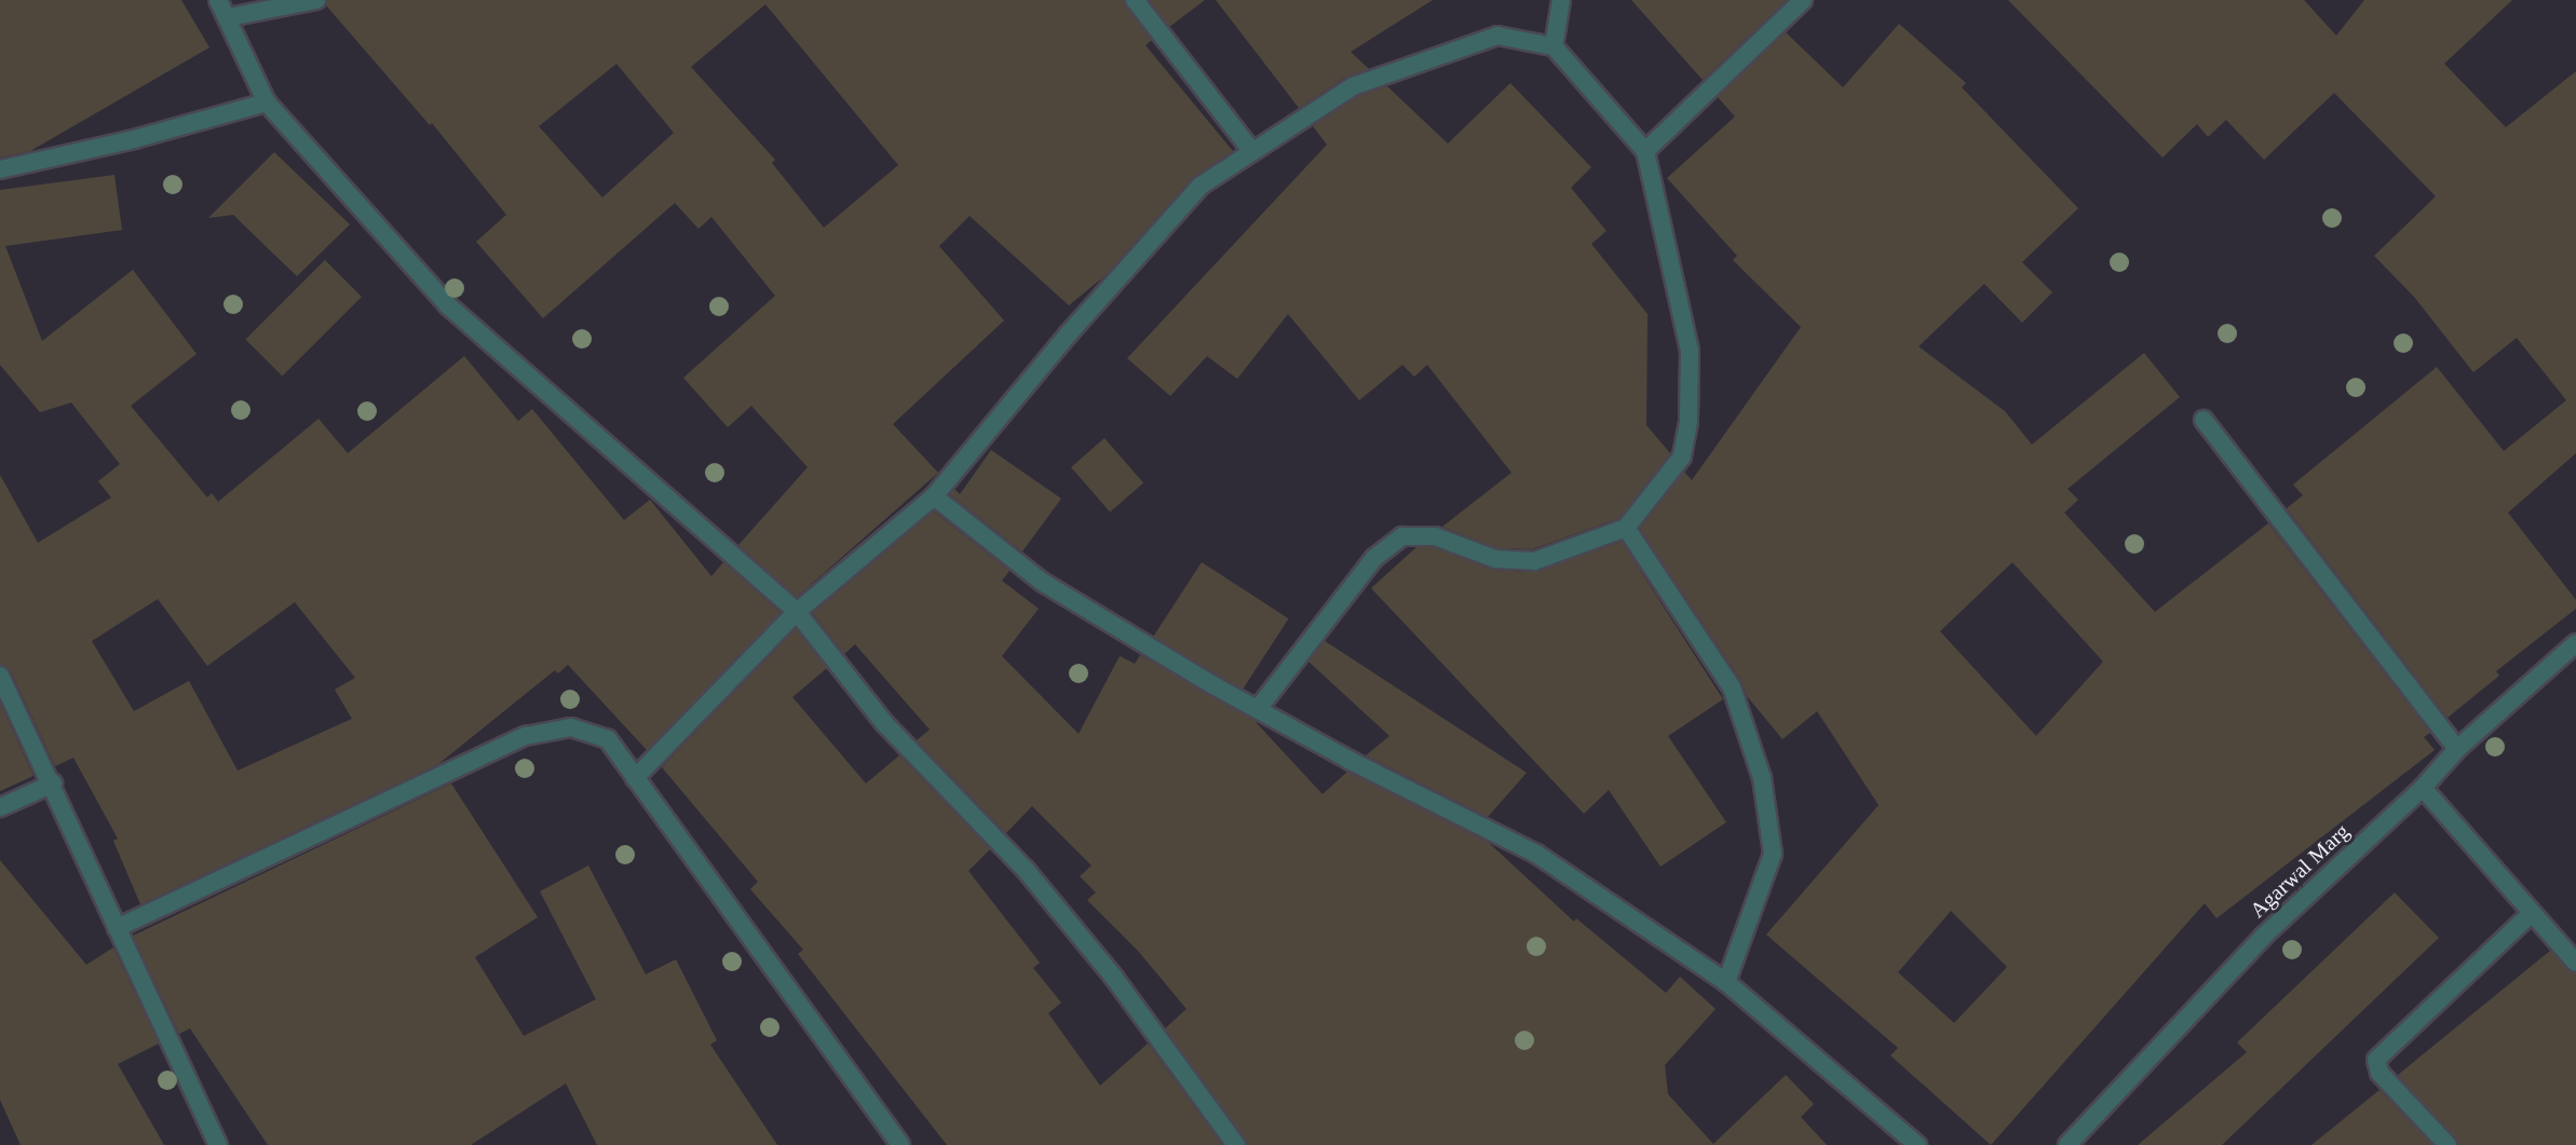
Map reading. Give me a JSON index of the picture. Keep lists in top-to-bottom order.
{
  "streets": {
    "street": ["Agarwal Marg"]
  }
}
